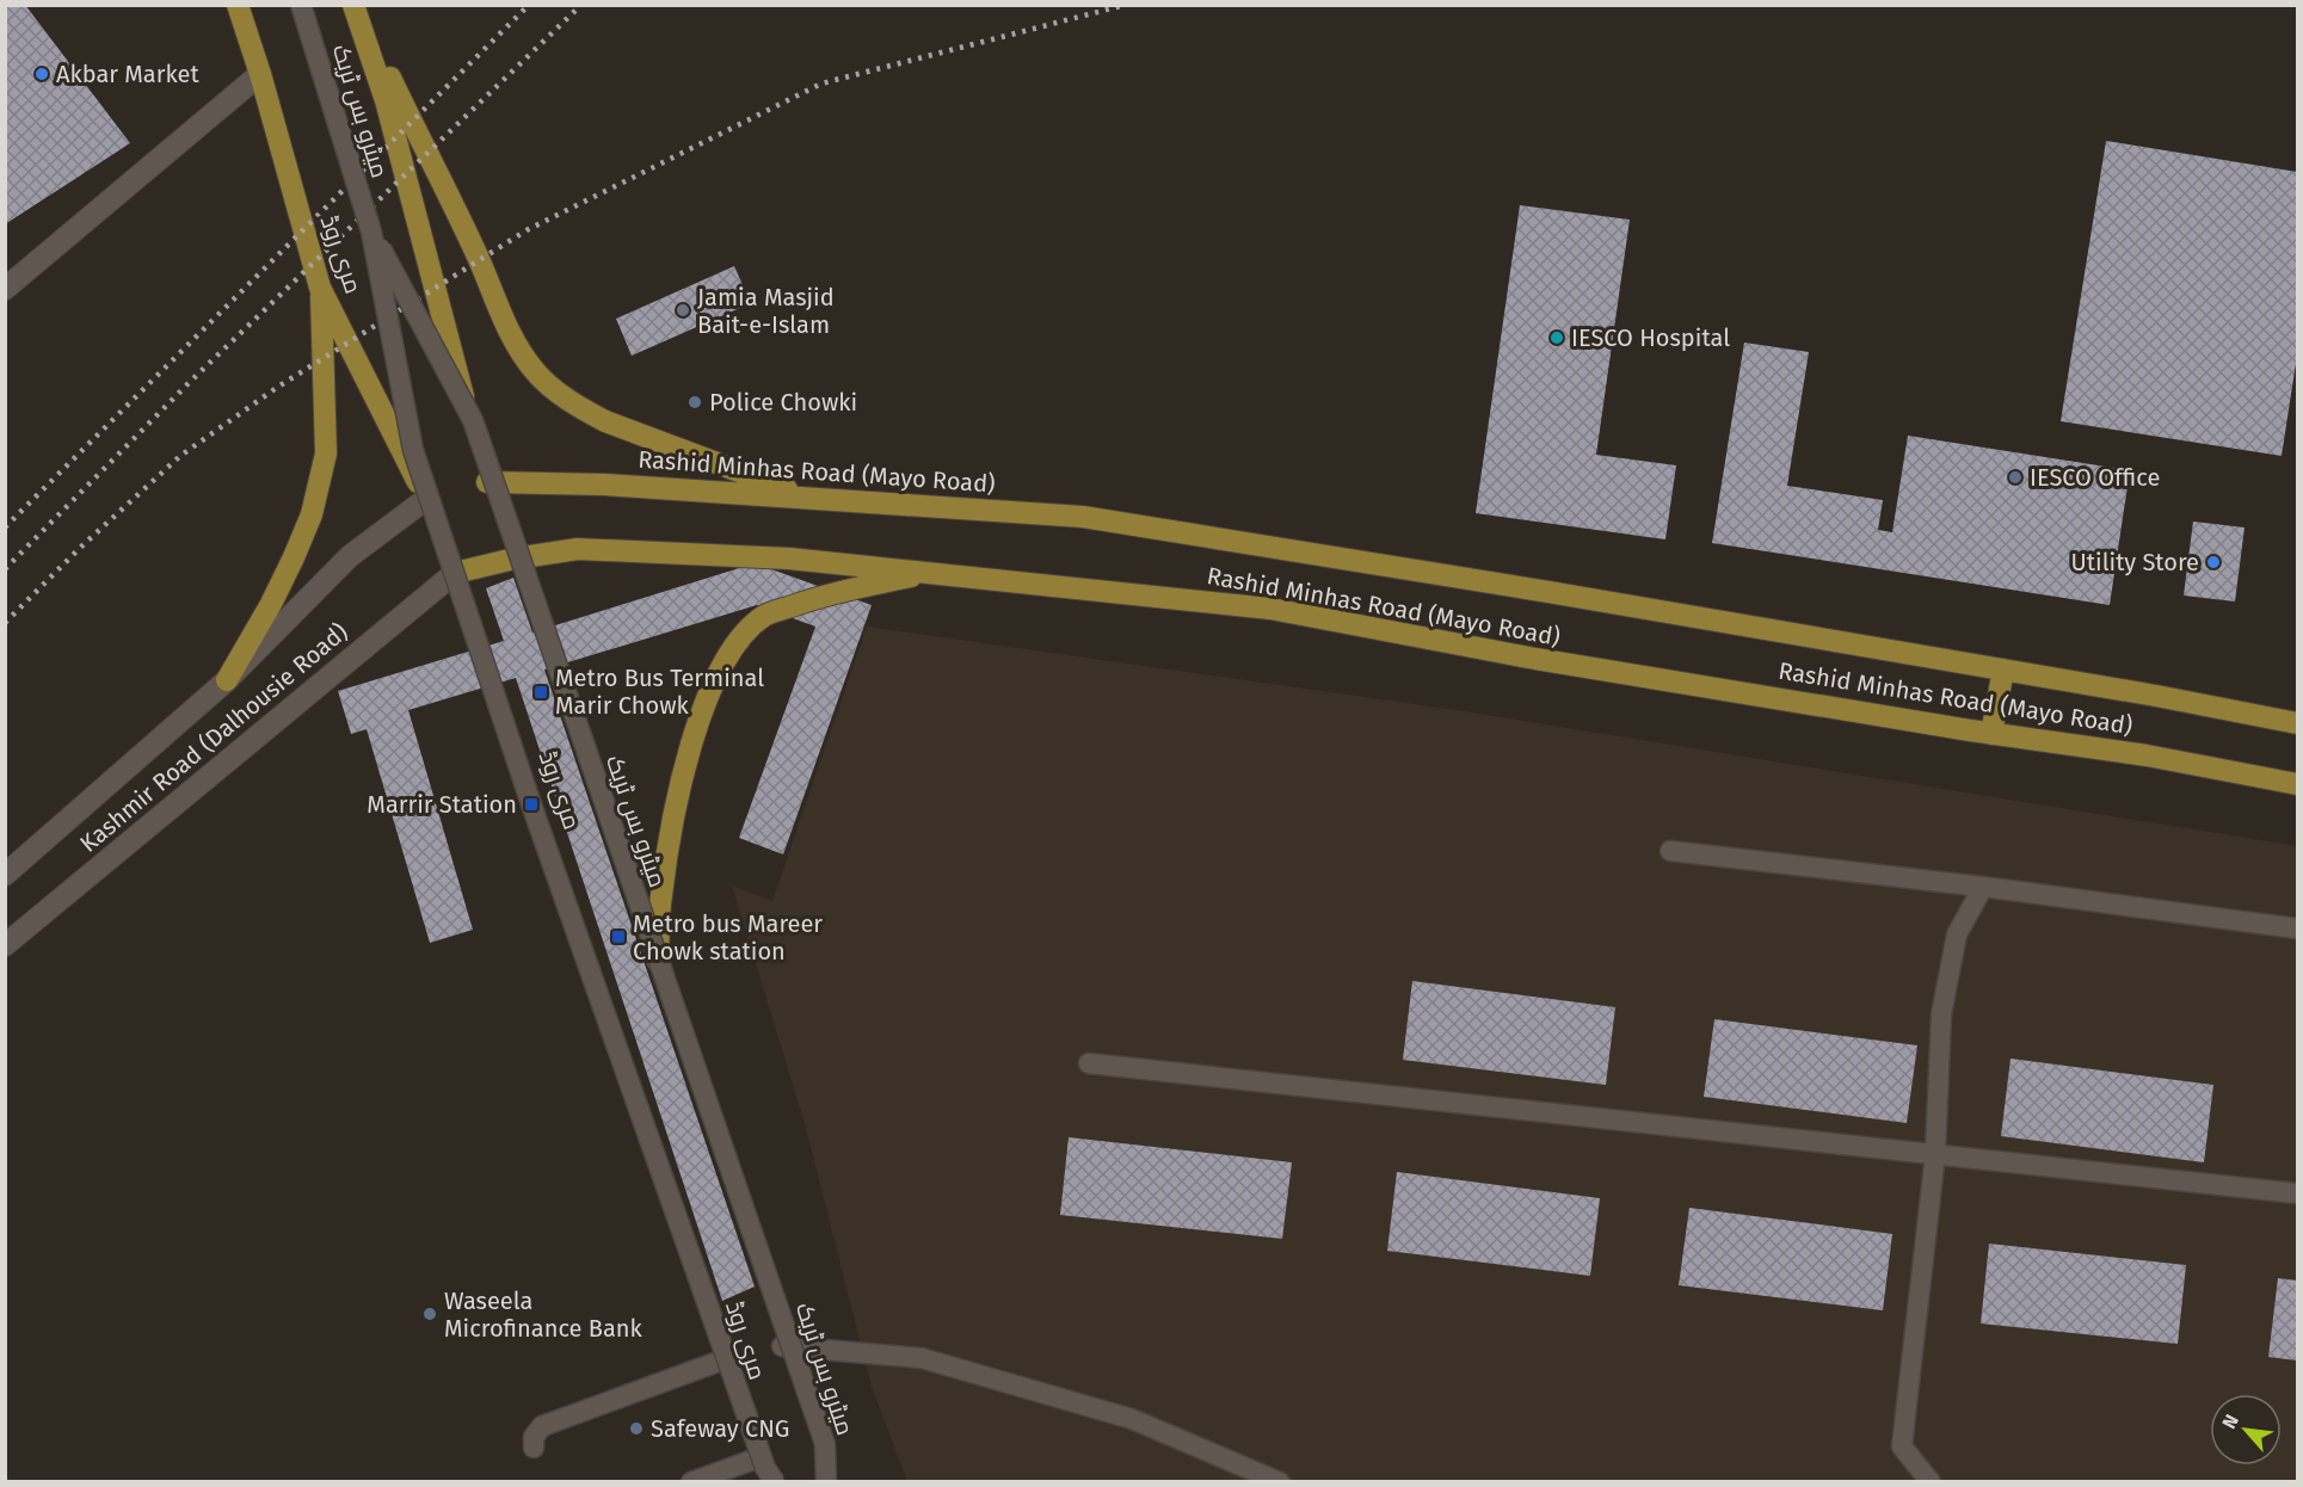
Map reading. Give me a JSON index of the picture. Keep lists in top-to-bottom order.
{
  "streets": {
    "main road": ["مری روڈ", "Rashid Minhas Road (Mayo Road)", "Kashmir Road (Dalhousie Road)"],
    "lane": ["میٹرو بس ٹریک"]
  },
  "crossings": [
    ["میٹرو بس ٹریک", "مری روڈ"],
    ["مری روڈ", "Rashid Minhas Road (Mayo Road)"],
    ["مری روڈ", "Kashmir Road (Dalhousie Road)"],
    ["Rashid Minhas Road (Mayo Road)", "Kashmir Road (Dalhousie Road)"]
  ],
  "places": {
    "other": [
      "Akbar Market",
      "Jamia Masjid Bait-e-Islam",
      "IESCO Hospital",
      "Police Chowki",
      "IESCO Office",
      "Utility Store",
      "Waseela Microfinance Bank",
      "Safeway CNG"
    ],
    "transit": ["Metro Bus Terminal Marir Chowk", "Marrir Station", "Metro bus Mareer Chowk station"]
  },
  "north": "top left"
}
